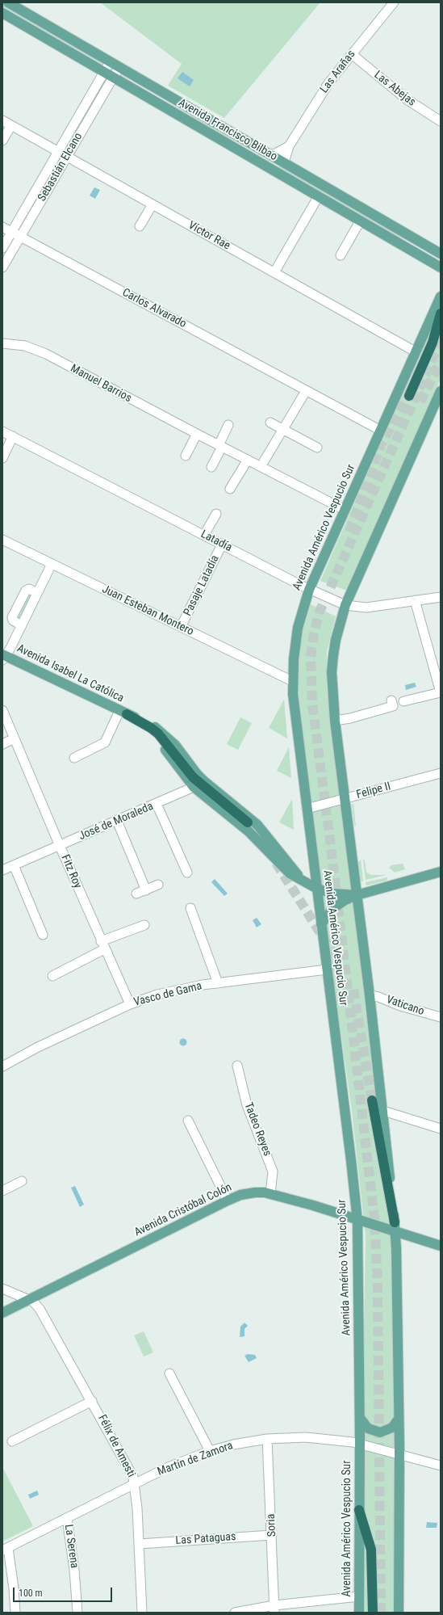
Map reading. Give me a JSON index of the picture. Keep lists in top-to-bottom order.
{
  "streets": {
    "main road": [
      "Avenida Francisco Bilbao",
      "Avenida Américo Vespucio Sur",
      "Avenida Isabel La Católica",
      "Avenida Cristóbal Colón"
    ],
    "street": [
      "Las Arañas",
      "Las Abejas",
      "Sebastián Elcano",
      "Víctor Rae",
      "Carlos Alvarado",
      "Manuel Barrios",
      "Latadía",
      "Pasaje Latadía",
      "Juan Esteban Montero",
      "Felipe II",
      "José de Moraleda",
      "Fitz Roy",
      "Vasco de Gama",
      "Vaticano",
      "Tadeo Reyes",
      "Félix de Amesti",
      "Martín de Zamora",
      "Soria",
      "Las Pataguas",
      "La Serena"
    ]
  },
  "crossings": [
    ["Las Arañas", "Las Abejas"],
    ["Las Arañas", "Avenida Francisco Bilbao"],
    ["Avenida Francisco Bilbao", "Sebastián Elcano"],
    ["Sebastián Elcano", "Víctor Rae"],
    ["Sebastián Elcano", "Carlos Alvarado"],
    ["Víctor Rae", "Avenida Américo Vespucio Sur"],
    ["Carlos Alvarado", "Avenida Américo Vespucio Sur"],
    ["Manuel Barrios", "Avenida Américo Vespucio Sur"],
    ["Avenida Américo Vespucio Sur", "Latadía"],
    ["Avenida Américo Vespucio Sur", "Juan Esteban Montero"],
    ["Avenida Américo Vespucio Sur", "Avenida Isabel La Católica"],
    ["Avenida Américo Vespucio Sur", "Felipe II"],
    ["Avenida Américo Vespucio Sur", "Vasco de Gama"],
    ["Avenida Américo Vespucio Sur", "Avenida Cristóbal Colón"],
    ["Avenida Américo Vespucio Sur", "Martín de Zamora"],
    ["Latadía", "Pasaje Latadía"],
    ["Pasaje Latadía", "Juan Esteban Montero"],
    ["Avenida Isabel La Católica", "José de Moraleda"],
    ["José de Moraleda", "Fitz Roy"],
    ["Fitz Roy", "Vasco de Gama"],
    ["Tadeo Reyes", "Avenida Cristóbal Colón"],
    ["Avenida Cristóbal Colón", "Félix de Amesti"],
    ["Félix de Amesti", "Martín de Zamora"],
    ["Félix de Amesti", "Las Pataguas"],
    ["Martín de Zamora", "Soria"],
    ["Martín de Zamora", "La Serena"],
    ["Soria", "Las Pataguas"]
  ],
  "scale_bar": "100 m"
}
